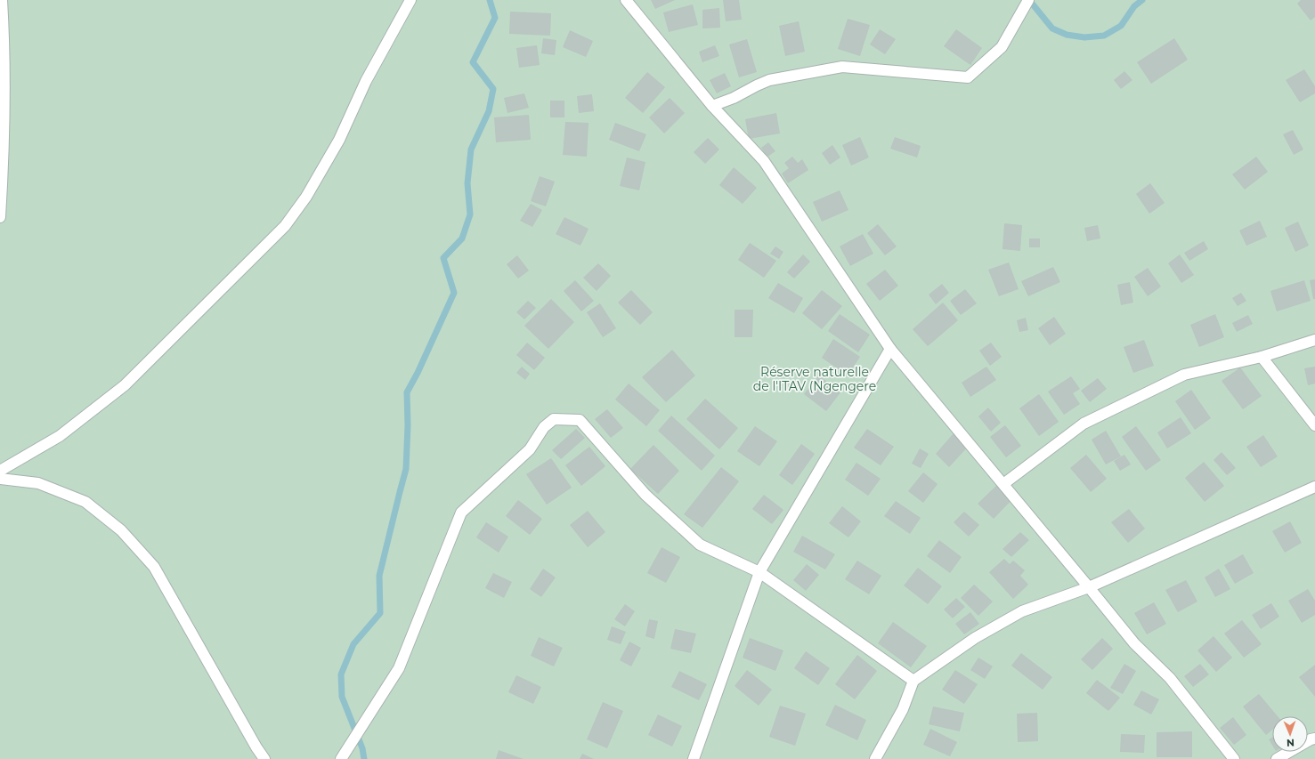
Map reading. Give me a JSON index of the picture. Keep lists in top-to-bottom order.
{
  "parks": ["Réserve naturelle de l'ITAV (Ngengere"],
  "north": "bottom"
}
